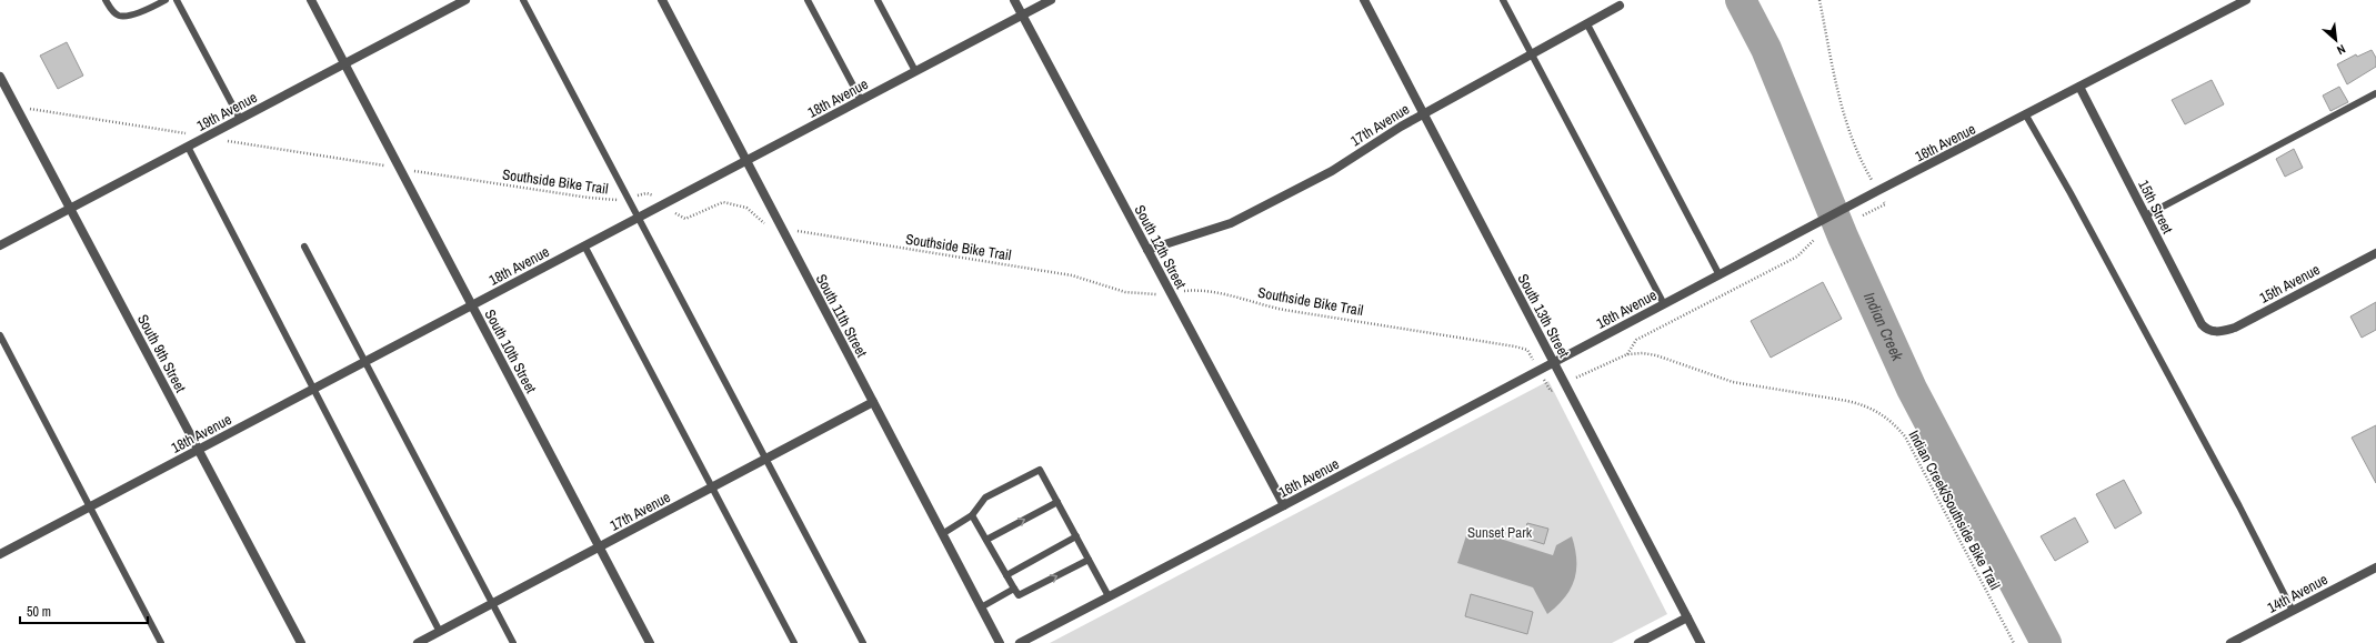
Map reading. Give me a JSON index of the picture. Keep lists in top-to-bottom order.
{
  "streets": {
    "street": [
      "18th Avenue",
      "19th Avenue",
      "17th Avenue",
      "16th Avenue",
      "15th Street",
      "South 12th Street",
      "15th Avenue",
      "South 11th Street",
      "South 13th Street",
      "South 10th Street",
      "South 9th Street",
      "14th Avenue"
    ],
    "path": ["Southside Bike Trail", "Indian Creek/Southside Bike Trail"]
  },
  "crossings": [
    ["18th Avenue", "Southside Bike Trail"],
    ["18th Avenue", "South 12th Street"],
    ["18th Avenue", "South 11th Street"],
    ["18th Avenue", "South 10th Street"],
    ["18th Avenue", "South 9th Street"],
    ["19th Avenue", "South 10th Street"],
    ["19th Avenue", "South 9th Street"],
    ["17th Avenue", "South 12th Street"],
    ["17th Avenue", "South 11th Street"],
    ["17th Avenue", "South 13th Street"],
    ["17th Avenue", "South 10th Street"],
    ["16th Avenue", "15th Street"],
    ["16th Avenue", "South 12th Street"],
    ["16th Avenue", "South 13th Street"],
    ["Southside Bike Trail", "South 12th Street"],
    ["Southside Bike Trail", "South 11th Street"],
    ["Southside Bike Trail", "South 10th Street"],
    ["15th Street", "15th Avenue"]
  ],
  "water": ["Indian Creek"],
  "parks": ["Sunset Park"],
  "scale_bar": "50 m",
  "north": "bottom right"
}
